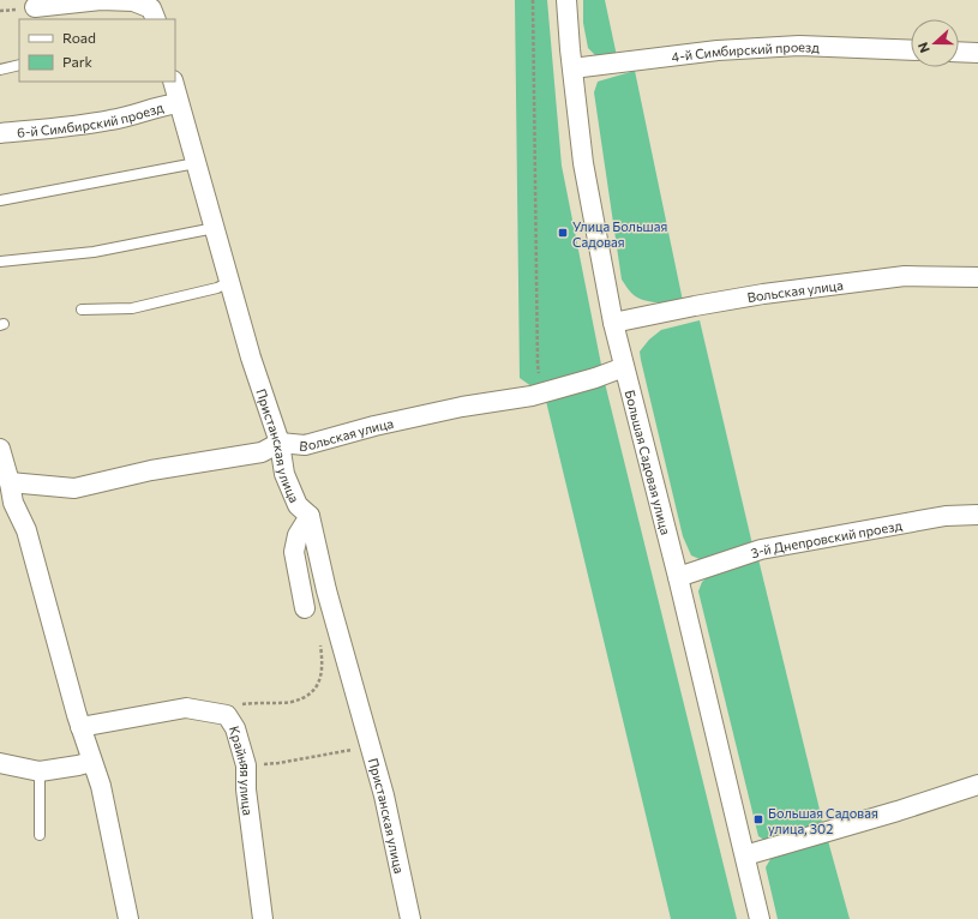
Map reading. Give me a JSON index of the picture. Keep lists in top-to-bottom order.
{
  "streets": {
    "street": [
      "4-й Симбирский проезд",
      "6-й Симбирский проезд",
      "Вольская улица",
      "Пристанская улица",
      "Большая Садовая улица",
      "3-й Днепровский проезд",
      "Крайняя улица"
    ]
  },
  "crossings": [
    ["4-й Симбирский проезд", "Большая Садовая улица"],
    ["6-й Симбирский проезд", "Пристанская улица"],
    ["Вольская улица", "Пристанская улица"],
    ["Вольская улица", "Большая Садовая улица"],
    ["Большая Садовая улица", "3-й Днепровский проезд"]
  ],
  "places": {
    "transit": ["Улица Большая Садовая", "Большая Садовая улица, 302"]
  },
  "legend": ["Road", "Park"],
  "north": "left"
}
